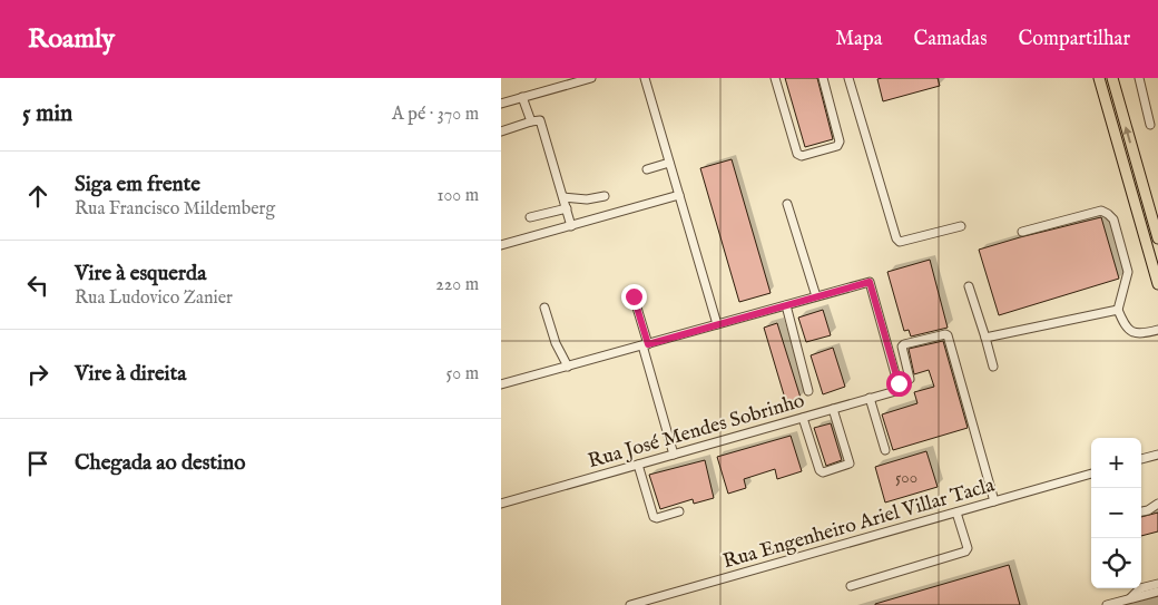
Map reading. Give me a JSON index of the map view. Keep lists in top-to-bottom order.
{
  "streets": {
    "street": ["Rua José Mendes Sobrinho", "Rua Engenheiro Ariel Villar Tacla"]
  },
  "house_numbers": ["500"],
  "page": {
    "header": "Roamly",
    "nav": ["Mapa", "Camadas", "Compartilhar"],
    "heading": ["5 min", "A pé · 370 m"],
    "list": [
      ["Siga em frente", "Rua Francisco Mildemberg", "100 m"],
      ["Vire à esquerda", "Rua Ludovico Zanier", "220 m"],
      ["Vire à direita", "50 m"],
      "Chegada ao destino"
    ],
    "map_buttons": ["+", "−"]
  }
}
